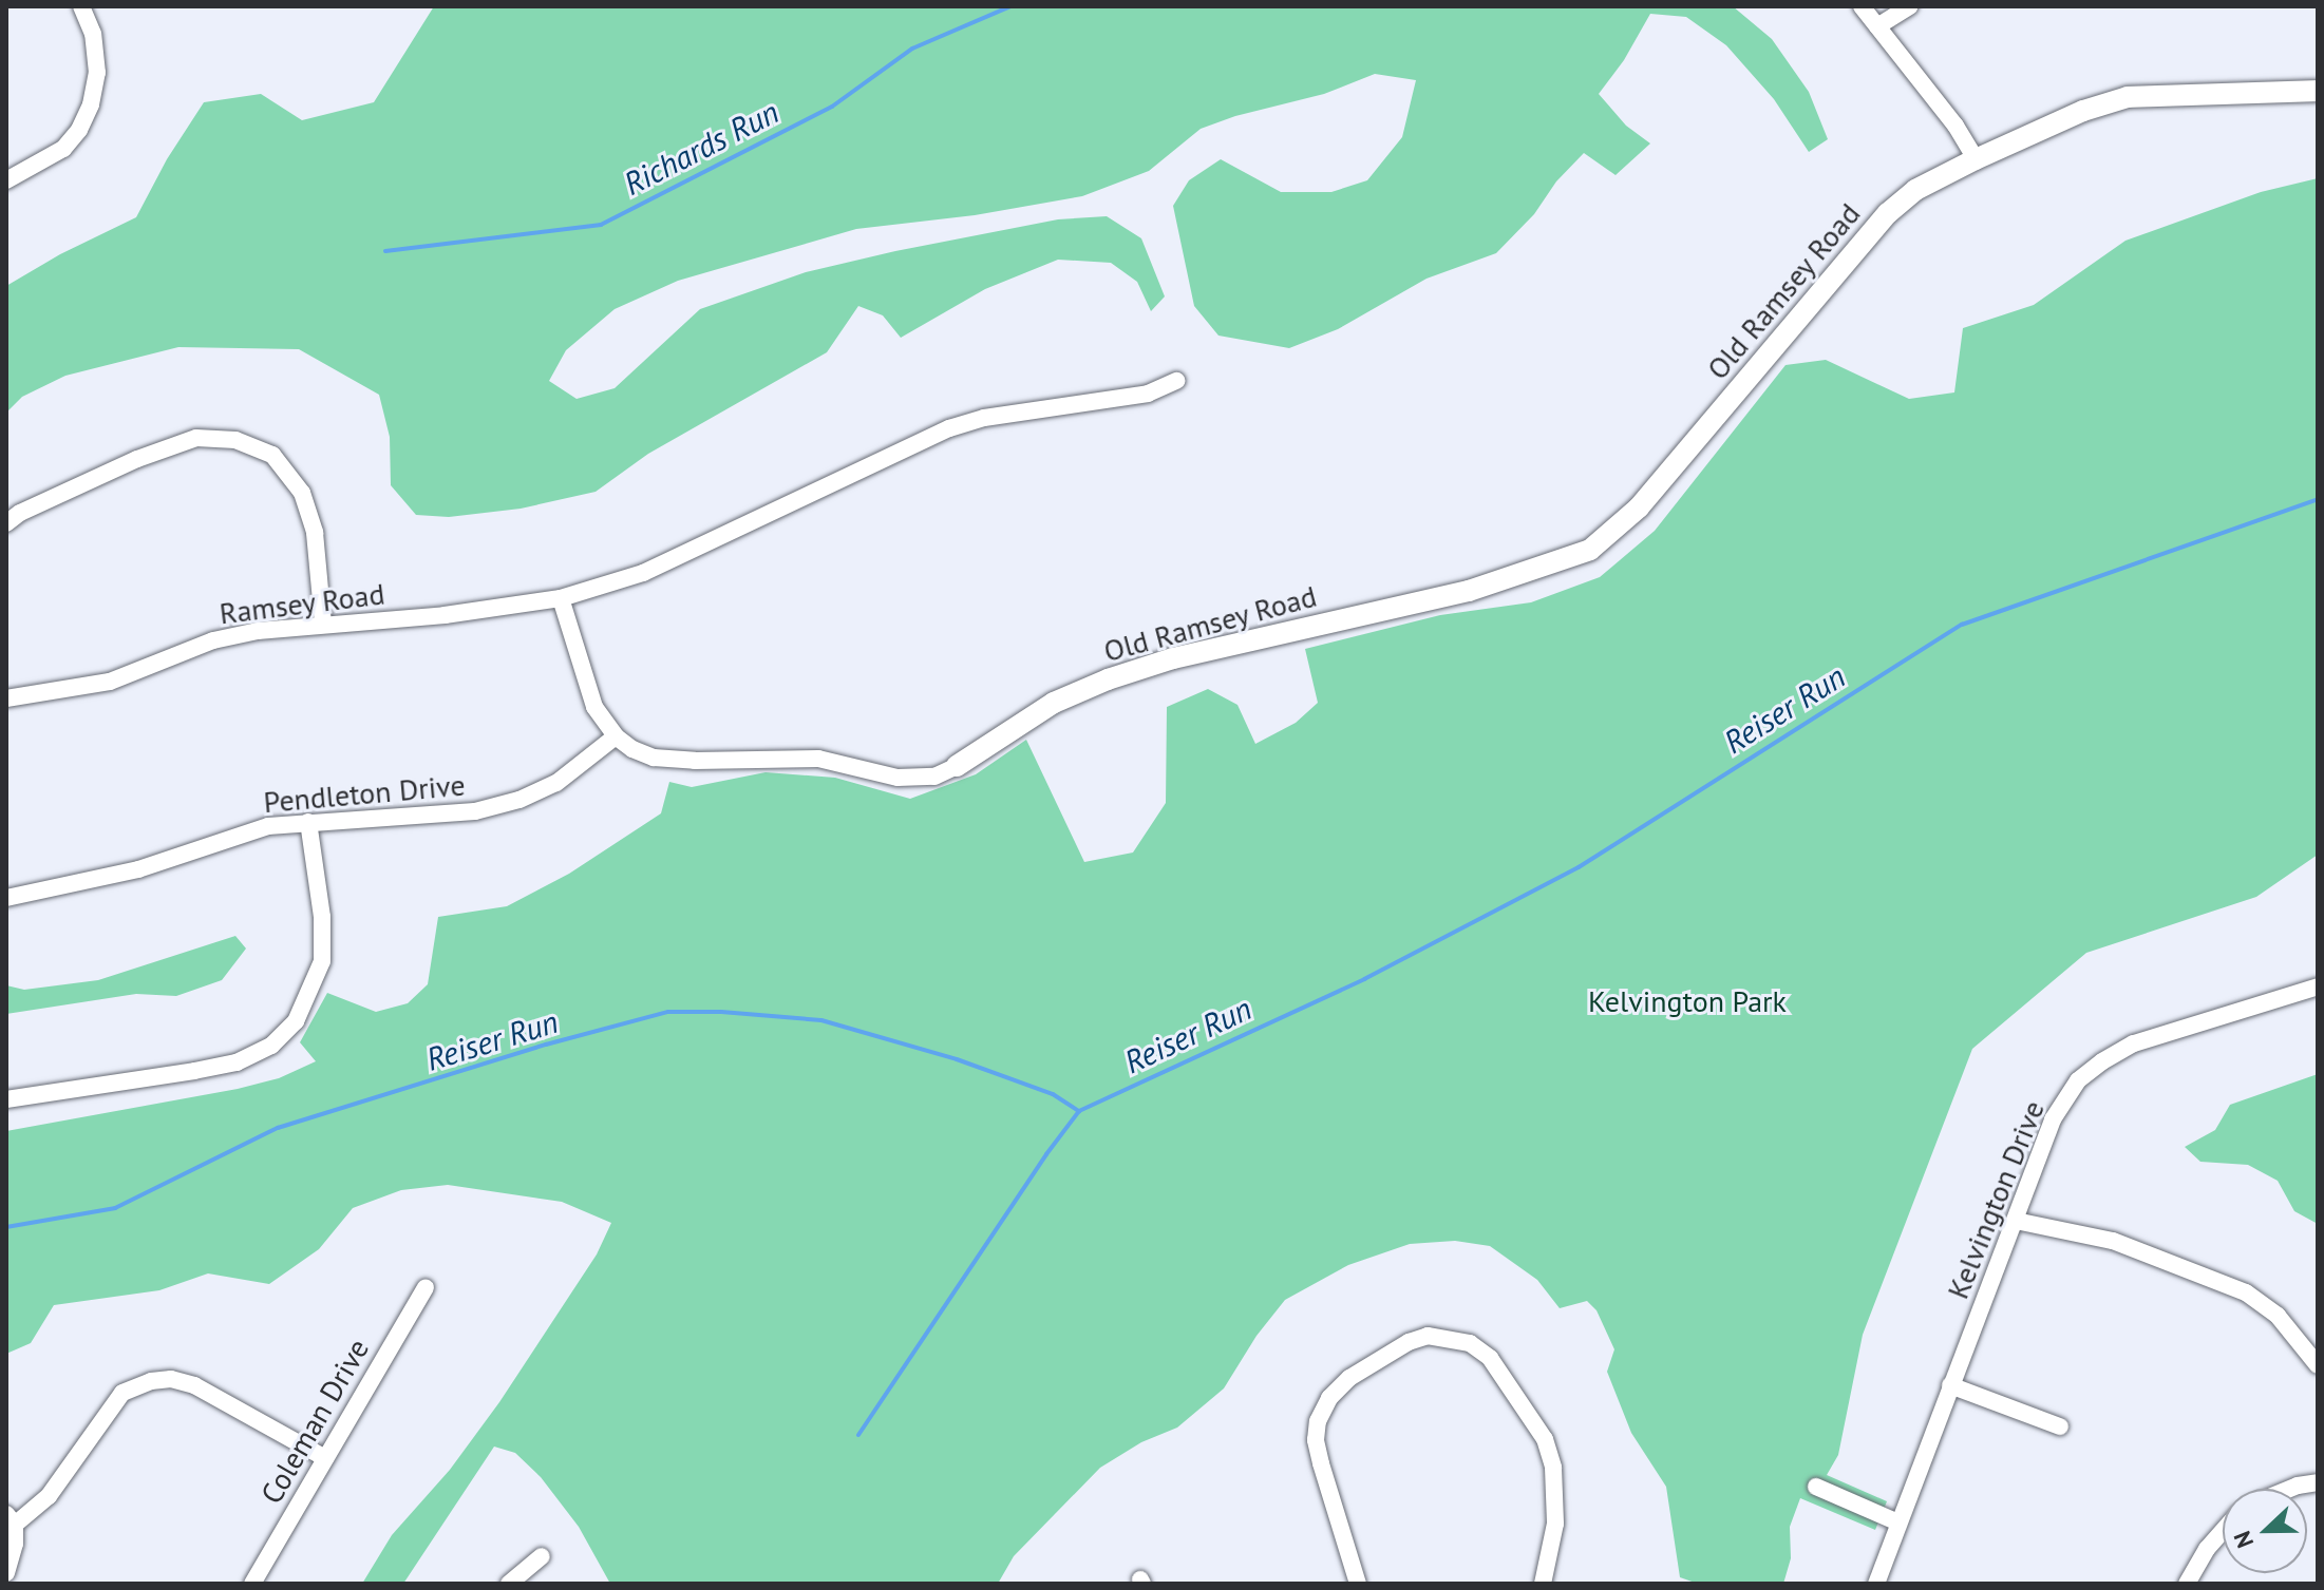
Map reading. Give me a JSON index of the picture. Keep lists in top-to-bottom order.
{
  "streets": {
    "street": [
      "Old Ramsey Road",
      "Ramsey Road",
      "Pendleton Drive",
      "Kelvington Drive",
      "Coleman Drive"
    ]
  },
  "crossings": [
    ["Old Ramsey Road", "Ramsey Road"],
    ["Old Ramsey Road", "Pendleton Drive"]
  ],
  "water": ["Richards Run", "Reiser Run"],
  "parks": ["Kelvington Park"],
  "north": "left"
}
